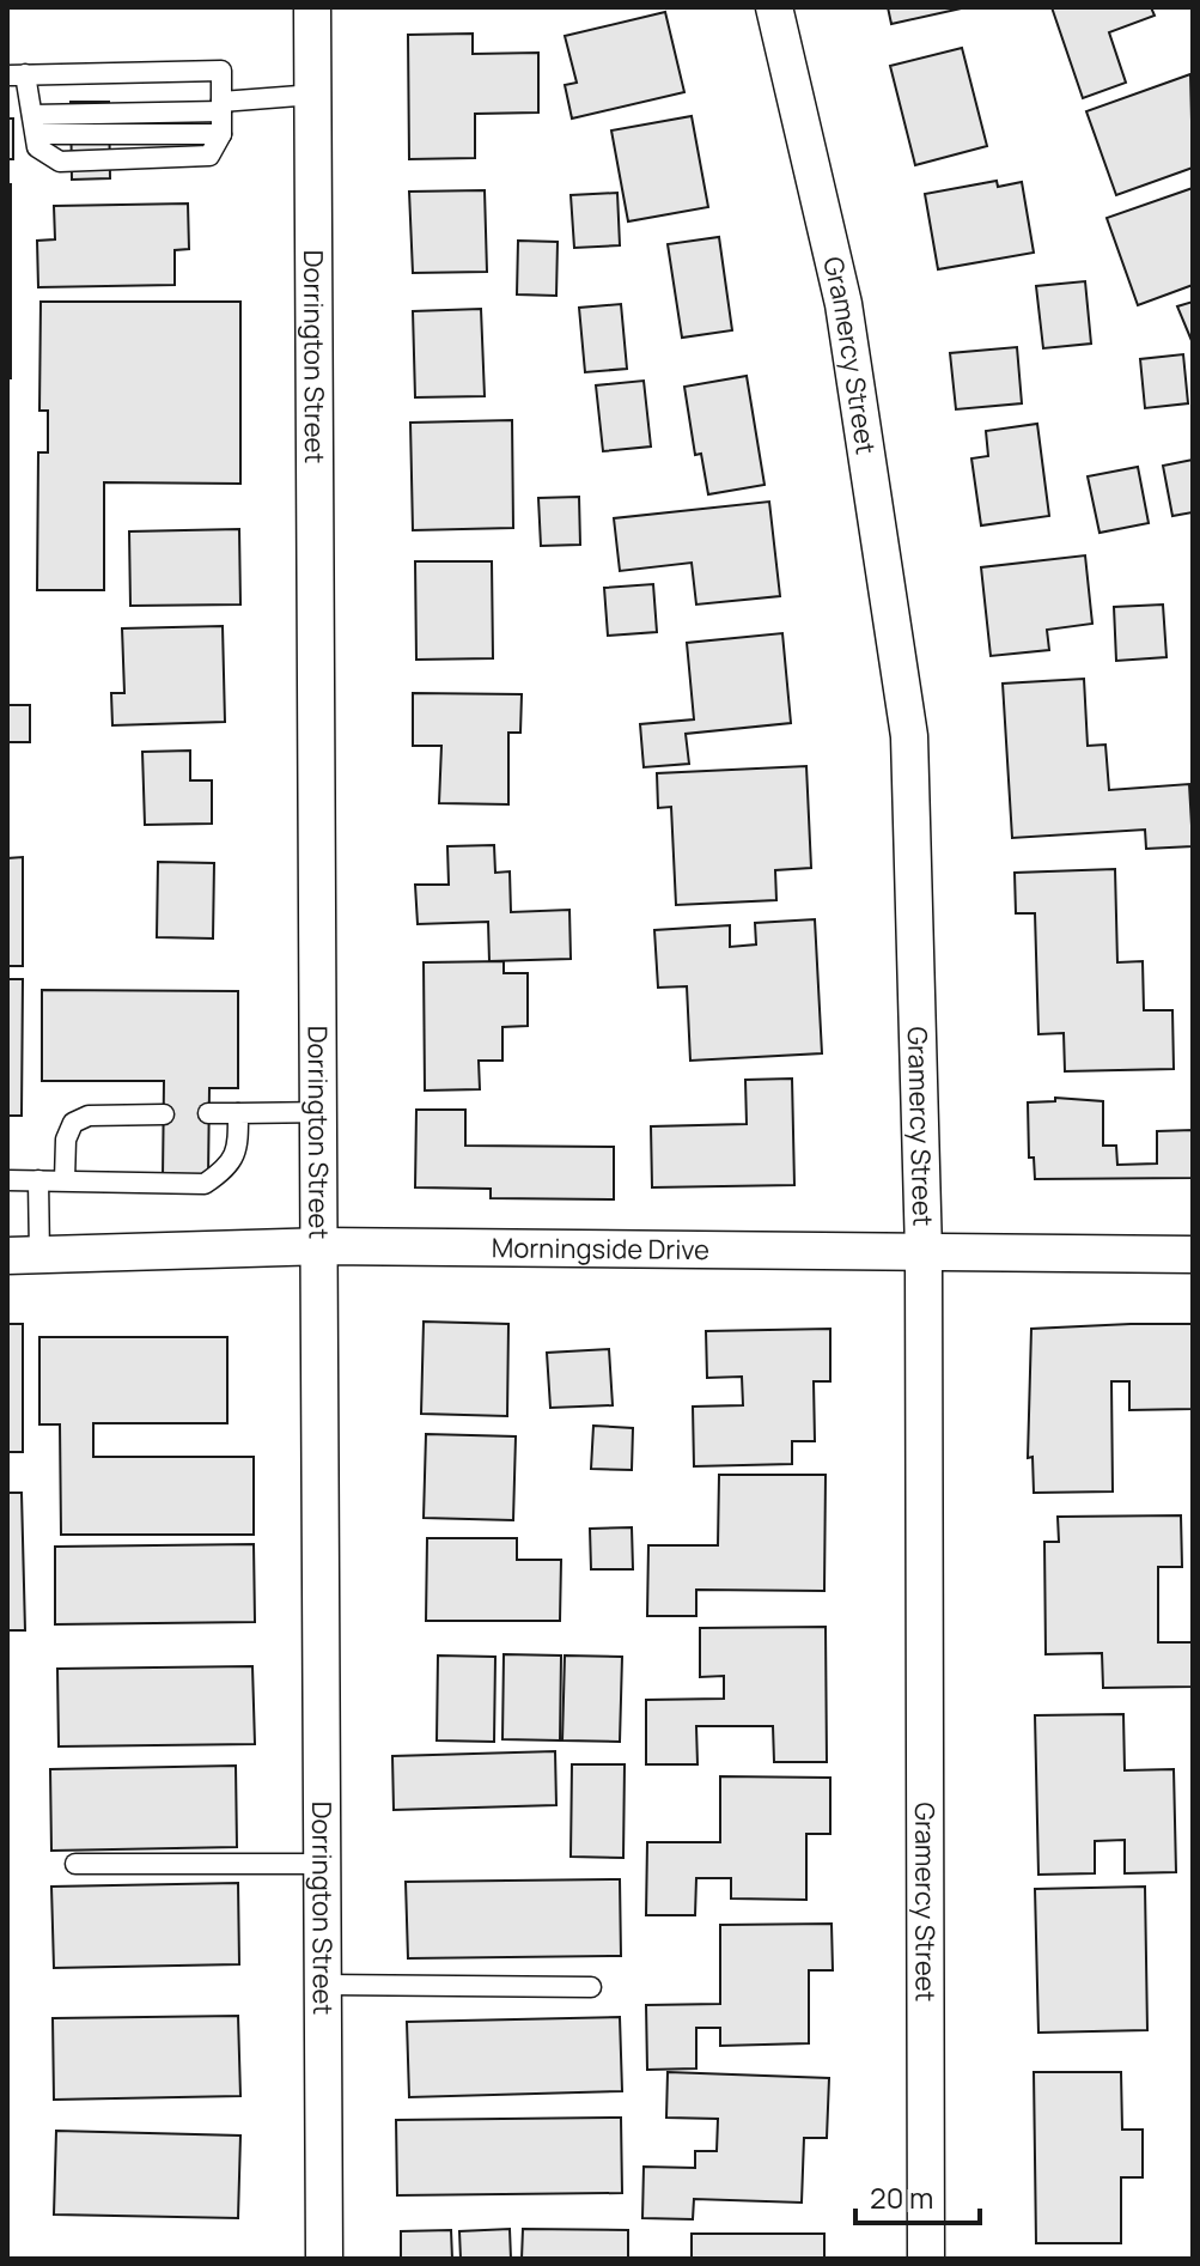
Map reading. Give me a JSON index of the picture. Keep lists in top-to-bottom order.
{
  "streets": {
    "street": ["Gramercy Street", "Dorrington Street", "Morningside Drive"]
  },
  "crossings": [
    ["Gramercy Street", "Morningside Drive"],
    ["Dorrington Street", "Morningside Drive"]
  ],
  "scale_bar": "20 m"
}
